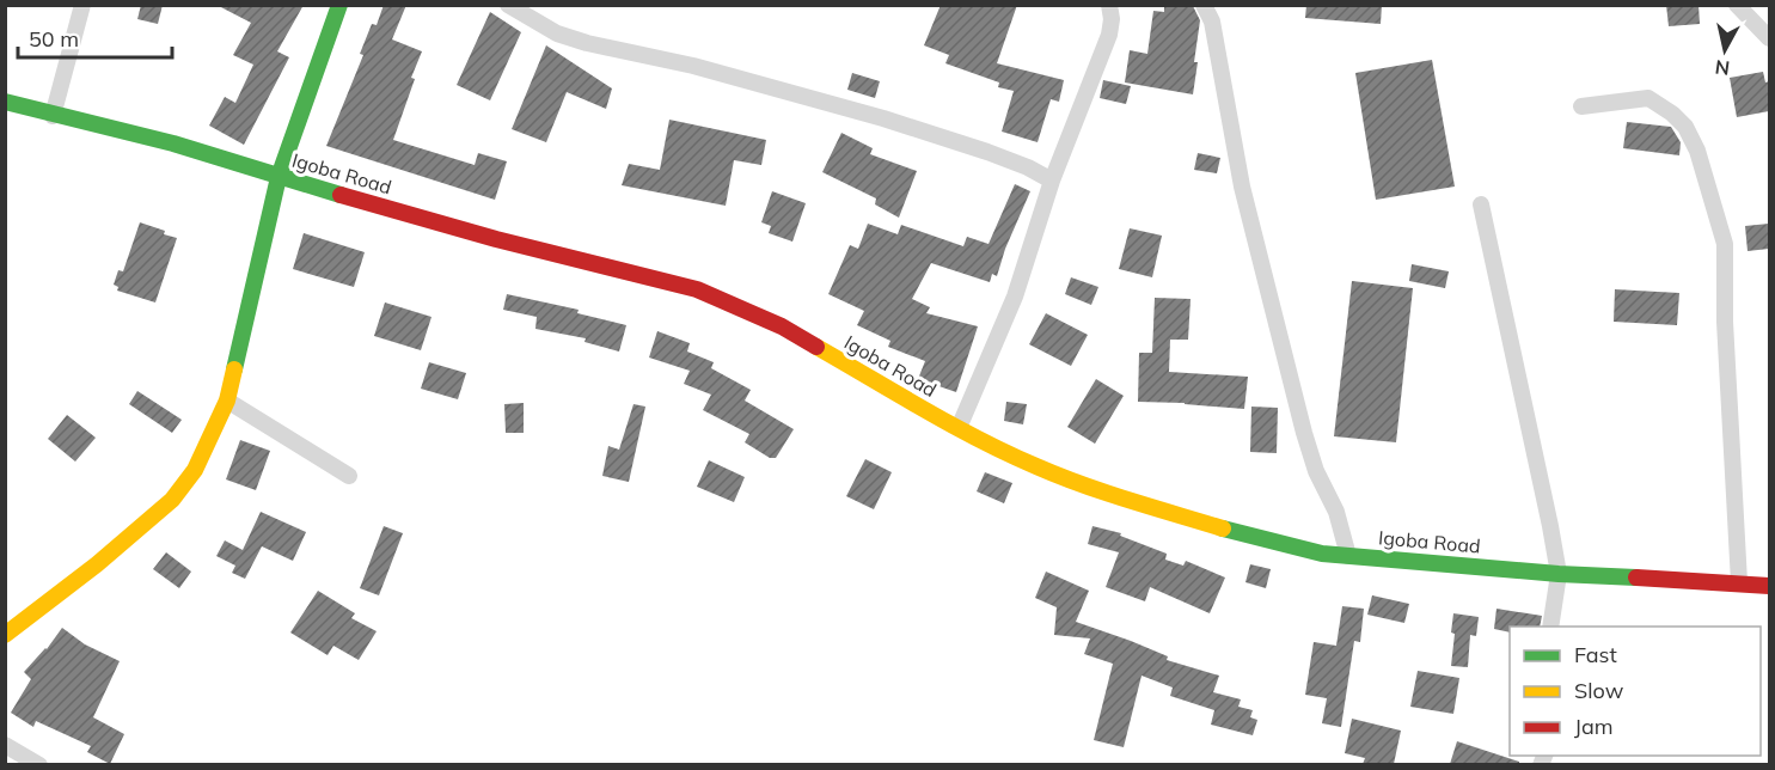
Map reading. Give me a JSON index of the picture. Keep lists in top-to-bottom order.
{
  "streets": {
    "street": ["Igoba Road"]
  },
  "legend": ["Fast", "Slow", "Jam"],
  "scale_bar": "50 m",
  "north": "bottom"
}
